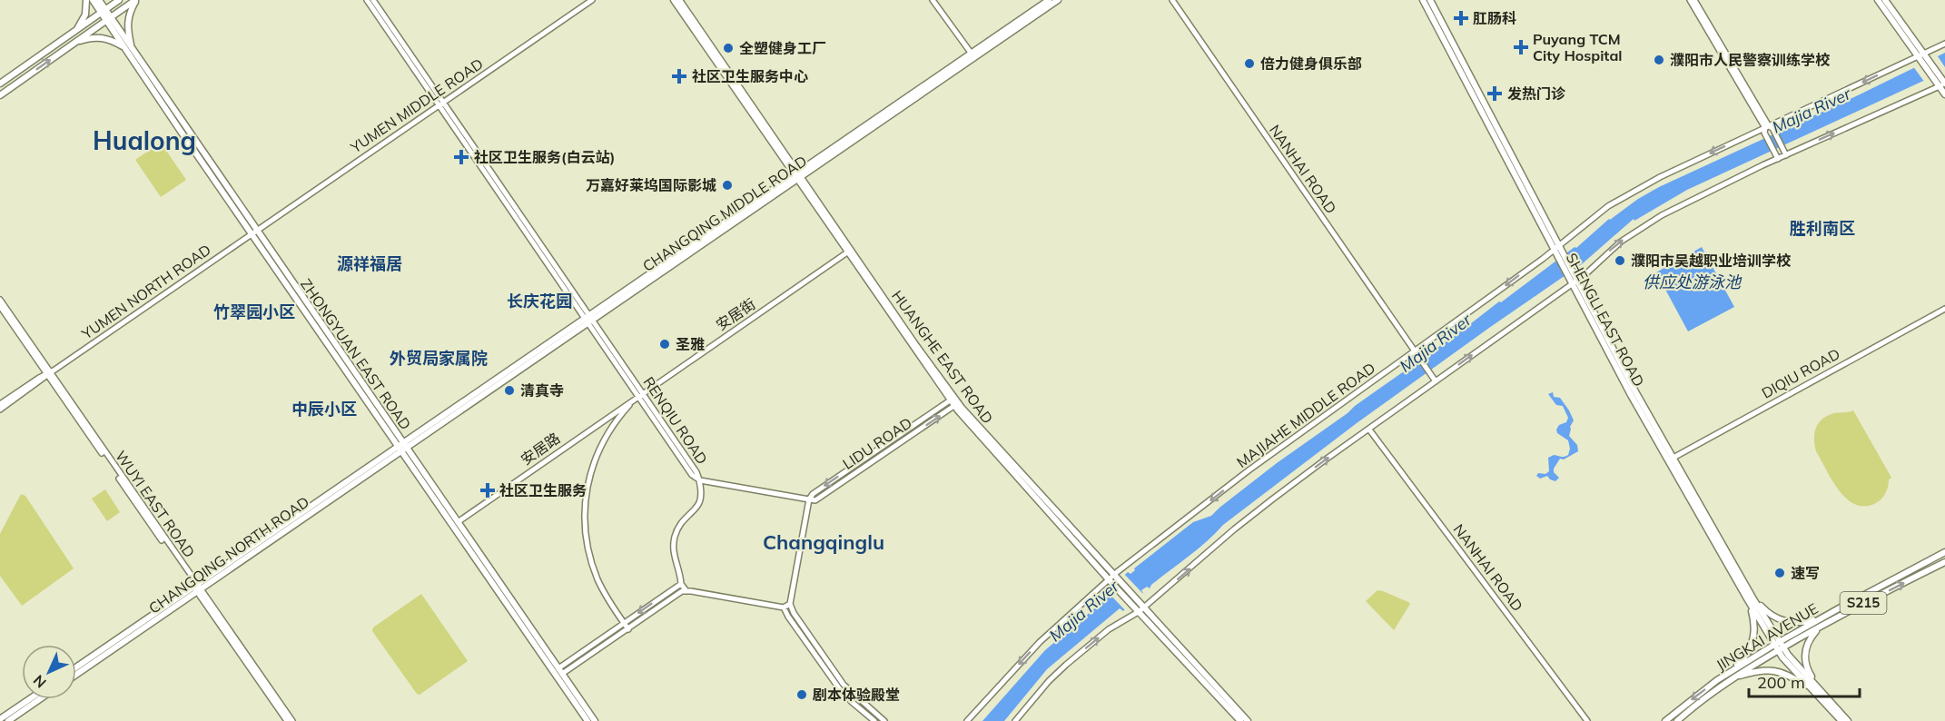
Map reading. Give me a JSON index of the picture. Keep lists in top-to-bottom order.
{
  "streets": {
    "main road": [
      "CHANGQING MIDDLE ROAD",
      "SHENGLI EAST ROAD",
      "ZHONGYUAN EAST ROAD",
      "HUANGHE EAST ROAD",
      "CHANGQING NORTH ROAD",
      "S215",
      "JINGKAI AVENUE"
    ],
    "street": [
      "YUMEN MIDDLE ROAD",
      "NANHAI ROAD",
      "YUMEN NORTH ROAD",
      "安居街",
      "DIQIU ROAD",
      "MAJIAHE MIDDLE ROAD",
      "RENQIU ROAD",
      "LIDU ROAD",
      "安居路",
      "WUYI EAST ROAD"
    ]
  },
  "crossings": [
    ["YUMEN MIDDLE ROAD", "YUMEN NORTH ROAD"],
    ["YUMEN MIDDLE ROAD", "ZHONGYUAN EAST ROAD"],
    ["YUMEN MIDDLE ROAD", "RENQIU ROAD"],
    ["NANHAI ROAD", "MAJIAHE MIDDLE ROAD"],
    ["CHANGQING MIDDLE ROAD", "ZHONGYUAN EAST ROAD"],
    ["CHANGQING MIDDLE ROAD", "HUANGHE EAST ROAD"],
    ["CHANGQING MIDDLE ROAD", "RENQIU ROAD"],
    ["CHANGQING MIDDLE ROAD", "CHANGQING NORTH ROAD"],
    ["YUMEN NORTH ROAD", "ZHONGYUAN EAST ROAD"],
    ["YUMEN NORTH ROAD", "WUYI EAST ROAD"],
    ["安居街", "HUANGHE EAST ROAD"],
    ["安居街", "RENQIU ROAD"],
    ["安居街", "安居路"],
    ["SHENGLI EAST ROAD", "DIQIU ROAD"],
    ["SHENGLI EAST ROAD", "MAJIAHE MIDDLE ROAD"],
    ["SHENGLI EAST ROAD", "JINGKAI AVENUE"],
    ["ZHONGYUAN EAST ROAD", "安居路"],
    ["ZHONGYUAN EAST ROAD", "CHANGQING NORTH ROAD"],
    ["HUANGHE EAST ROAD", "MAJIAHE MIDDLE ROAD"],
    ["HUANGHE EAST ROAD", "LIDU ROAD"],
    ["RENQIU ROAD", "安居路"],
    ["WUYI EAST ROAD", "CHANGQING NORTH ROAD"]
  ],
  "districts": [
    "Hualong",
    "胜利南区",
    "源祥福居",
    "长庆花园",
    "竹翠园小区",
    "外贸局家属院",
    "中辰小区",
    "Changqinglu"
  ],
  "water": ["Majia River", "供应处游泳池"],
  "places": {
    "health": [
      "肛肠科",
      "Puyang TCM City Hospital",
      "社区卫生服务中心",
      "发热门诊",
      "社区卫生服务(白云站)",
      "社区卫生服务"
    ],
    "other": [
      "全塑健身工厂",
      "濮阳市人民警察训练学校",
      "倍力健身俱乐部",
      "万嘉好莱坞国际影城",
      "濮阳市吴越职业培训学校",
      "圣雅",
      "清真寺",
      "速写",
      "剧本体验殿堂"
    ]
  },
  "scale_bar": "200 m",
  "north": "bottom left"
}
